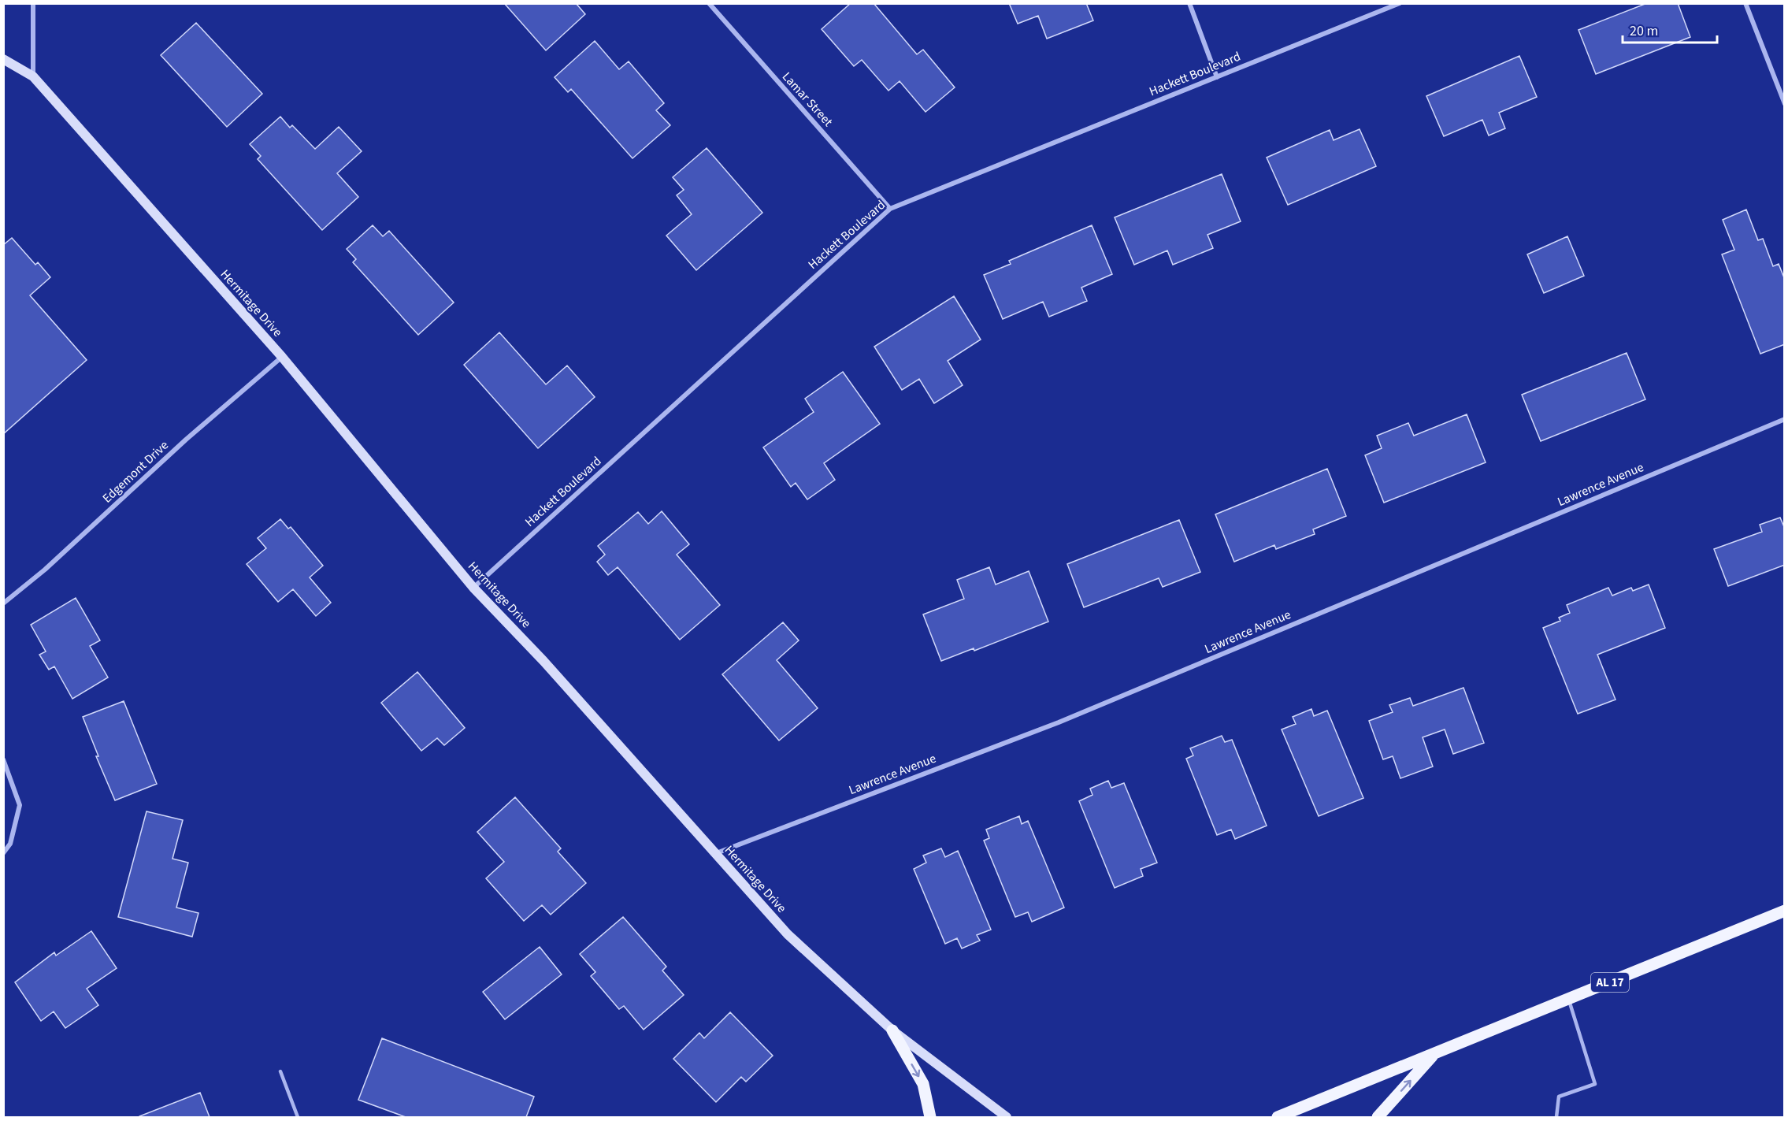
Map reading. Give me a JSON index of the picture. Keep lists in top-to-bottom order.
{
  "streets": {
    "main road": ["AL 17"],
    "street": [
      "Hackett Boulevard",
      "Lamar Street",
      "Hermitage Drive",
      "Edgemont Drive",
      "Lawrence Avenue"
    ]
  },
  "crossings": [
    ["Hackett Boulevard", "Lamar Street"],
    ["Hackett Boulevard", "Hermitage Drive"],
    ["Hermitage Drive", "Edgemont Drive"],
    ["Hermitage Drive", "Lawrence Avenue"]
  ],
  "scale_bar": "20 m"
}
